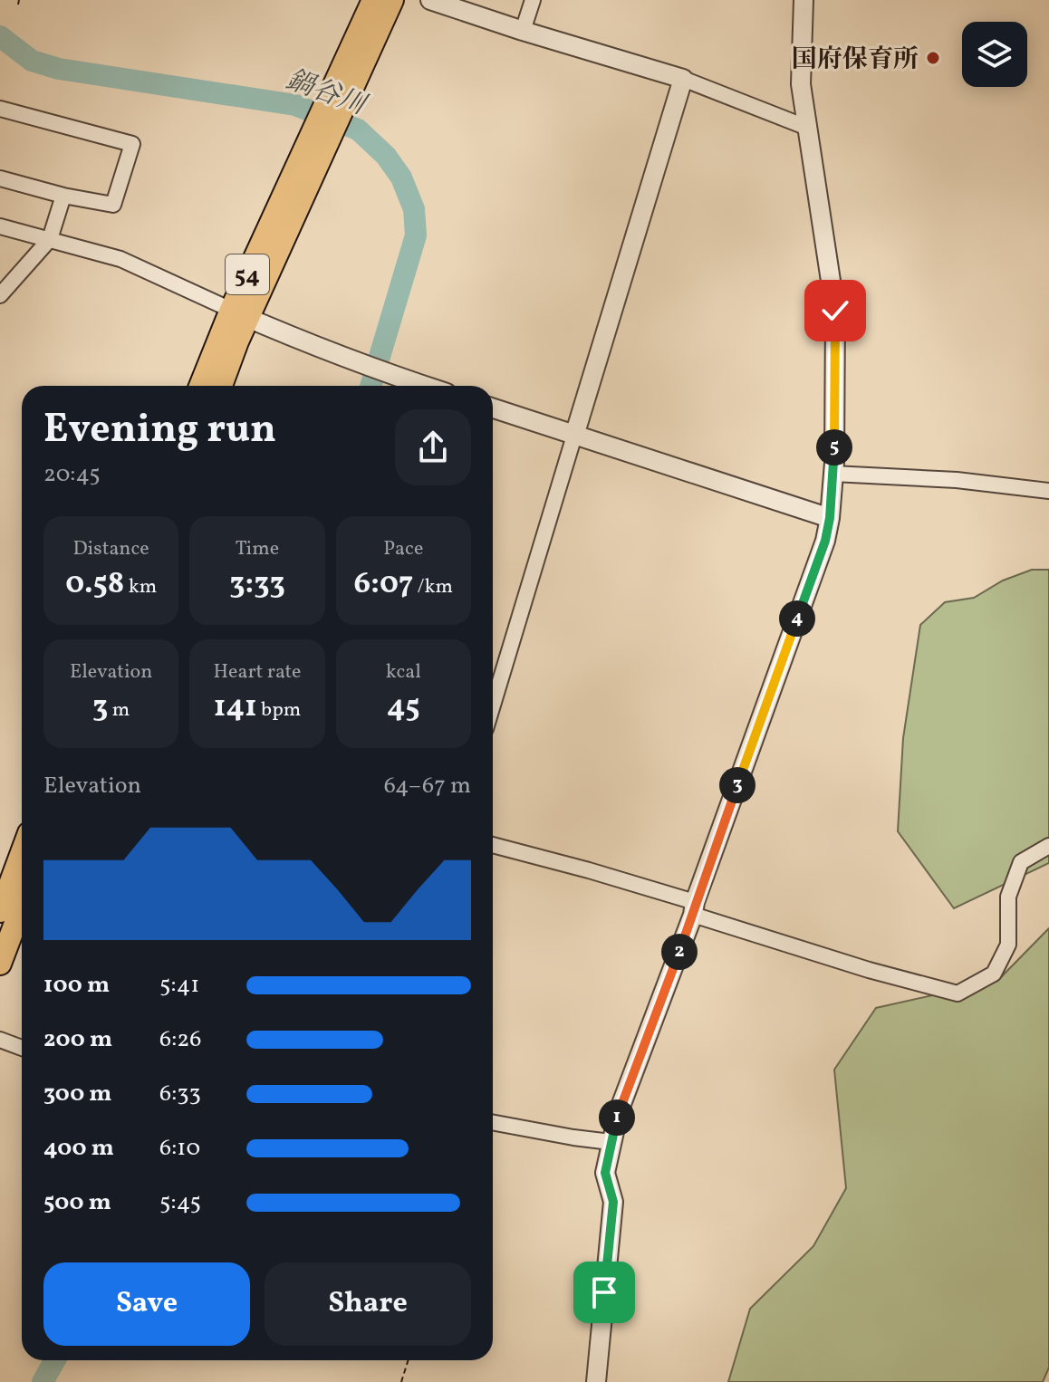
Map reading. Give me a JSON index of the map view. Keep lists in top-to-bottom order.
{
  "streets": {
    "main road": ["54"]
  },
  "water": ["鍋谷川"],
  "places": ["国府保育所"],
  "page": {
    "heading": ["Evening run", "20:45"],
    "pins": [
      "5",
      "4",
      "3",
      "2",
      "1"
    ],
    "stats": [
      ["Distance", "0.58 km"],
      ["Time", "3:33"],
      ["Pace", "6:07 /km"],
      ["Elevation", "3 m"],
      ["Heart rate", "141 bpm"],
      ["kcal", "45"]
    ],
    "chart": ["Elevation", "64–67 m"],
    "list": [
      {
        "name": "100 m",
        "note": "5:41"
      },
      {
        "name": "200 m",
        "note": "6:26"
      },
      {
        "name": "300 m",
        "note": "6:33"
      },
      {
        "name": "400 m",
        "note": "6:10"
      },
      {
        "name": "500 m",
        "note": "5:45"
      }
    ],
    "buttons": ["Save", "Share"]
  }
}
